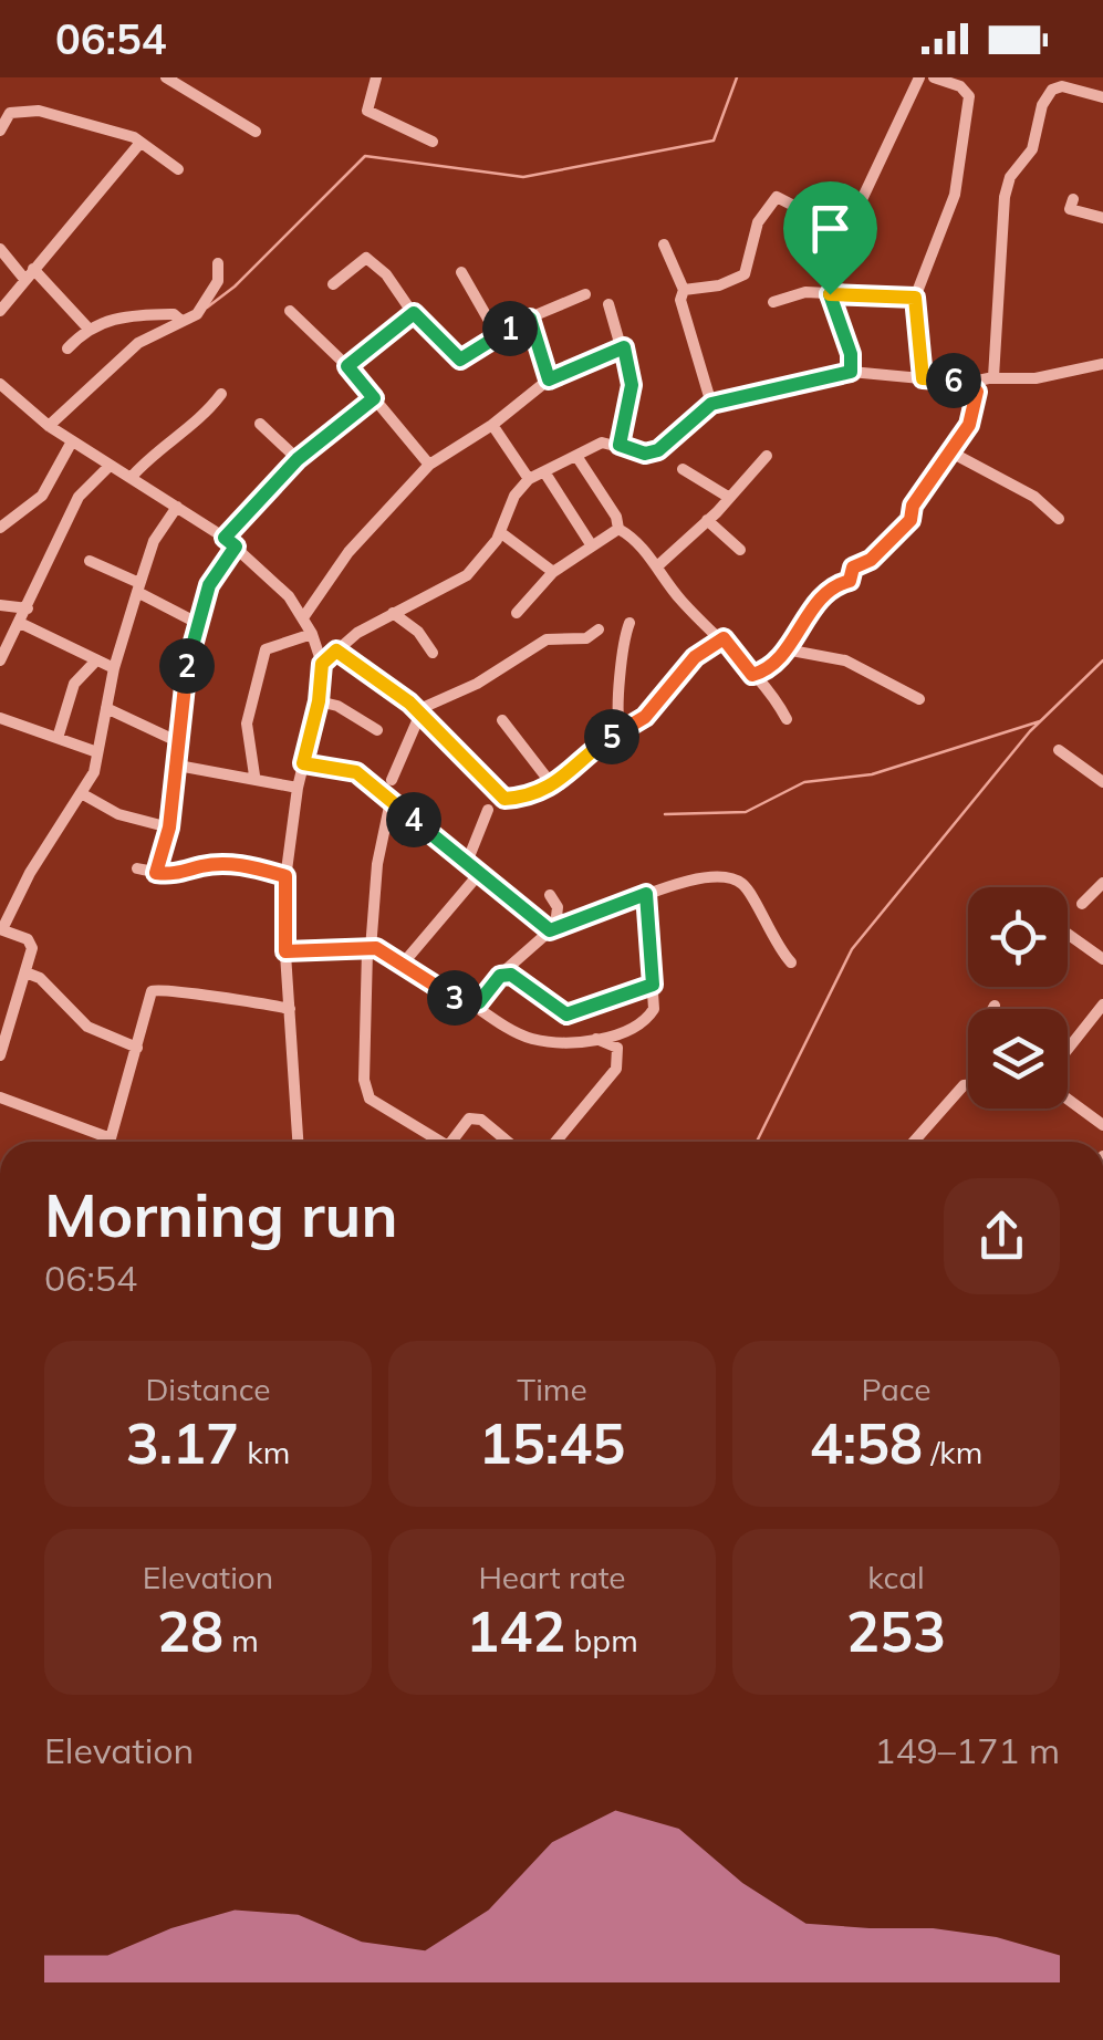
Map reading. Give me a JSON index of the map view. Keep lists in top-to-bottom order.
{
  "page": {
    "status": "06:54",
    "pins": [
      "1",
      "6",
      "2",
      "5",
      "4",
      "3"
    ],
    "heading": ["Morning run", "06:54"],
    "stats": [
      ["Distance", "3.17 km"],
      ["Time", "15:45"],
      ["Pace", "4:58 /km"],
      ["Elevation", "28 m"],
      ["Heart rate", "142 bpm"],
      ["kcal", "253"]
    ],
    "chart": ["Elevation", "149–171 m"]
  }
}
